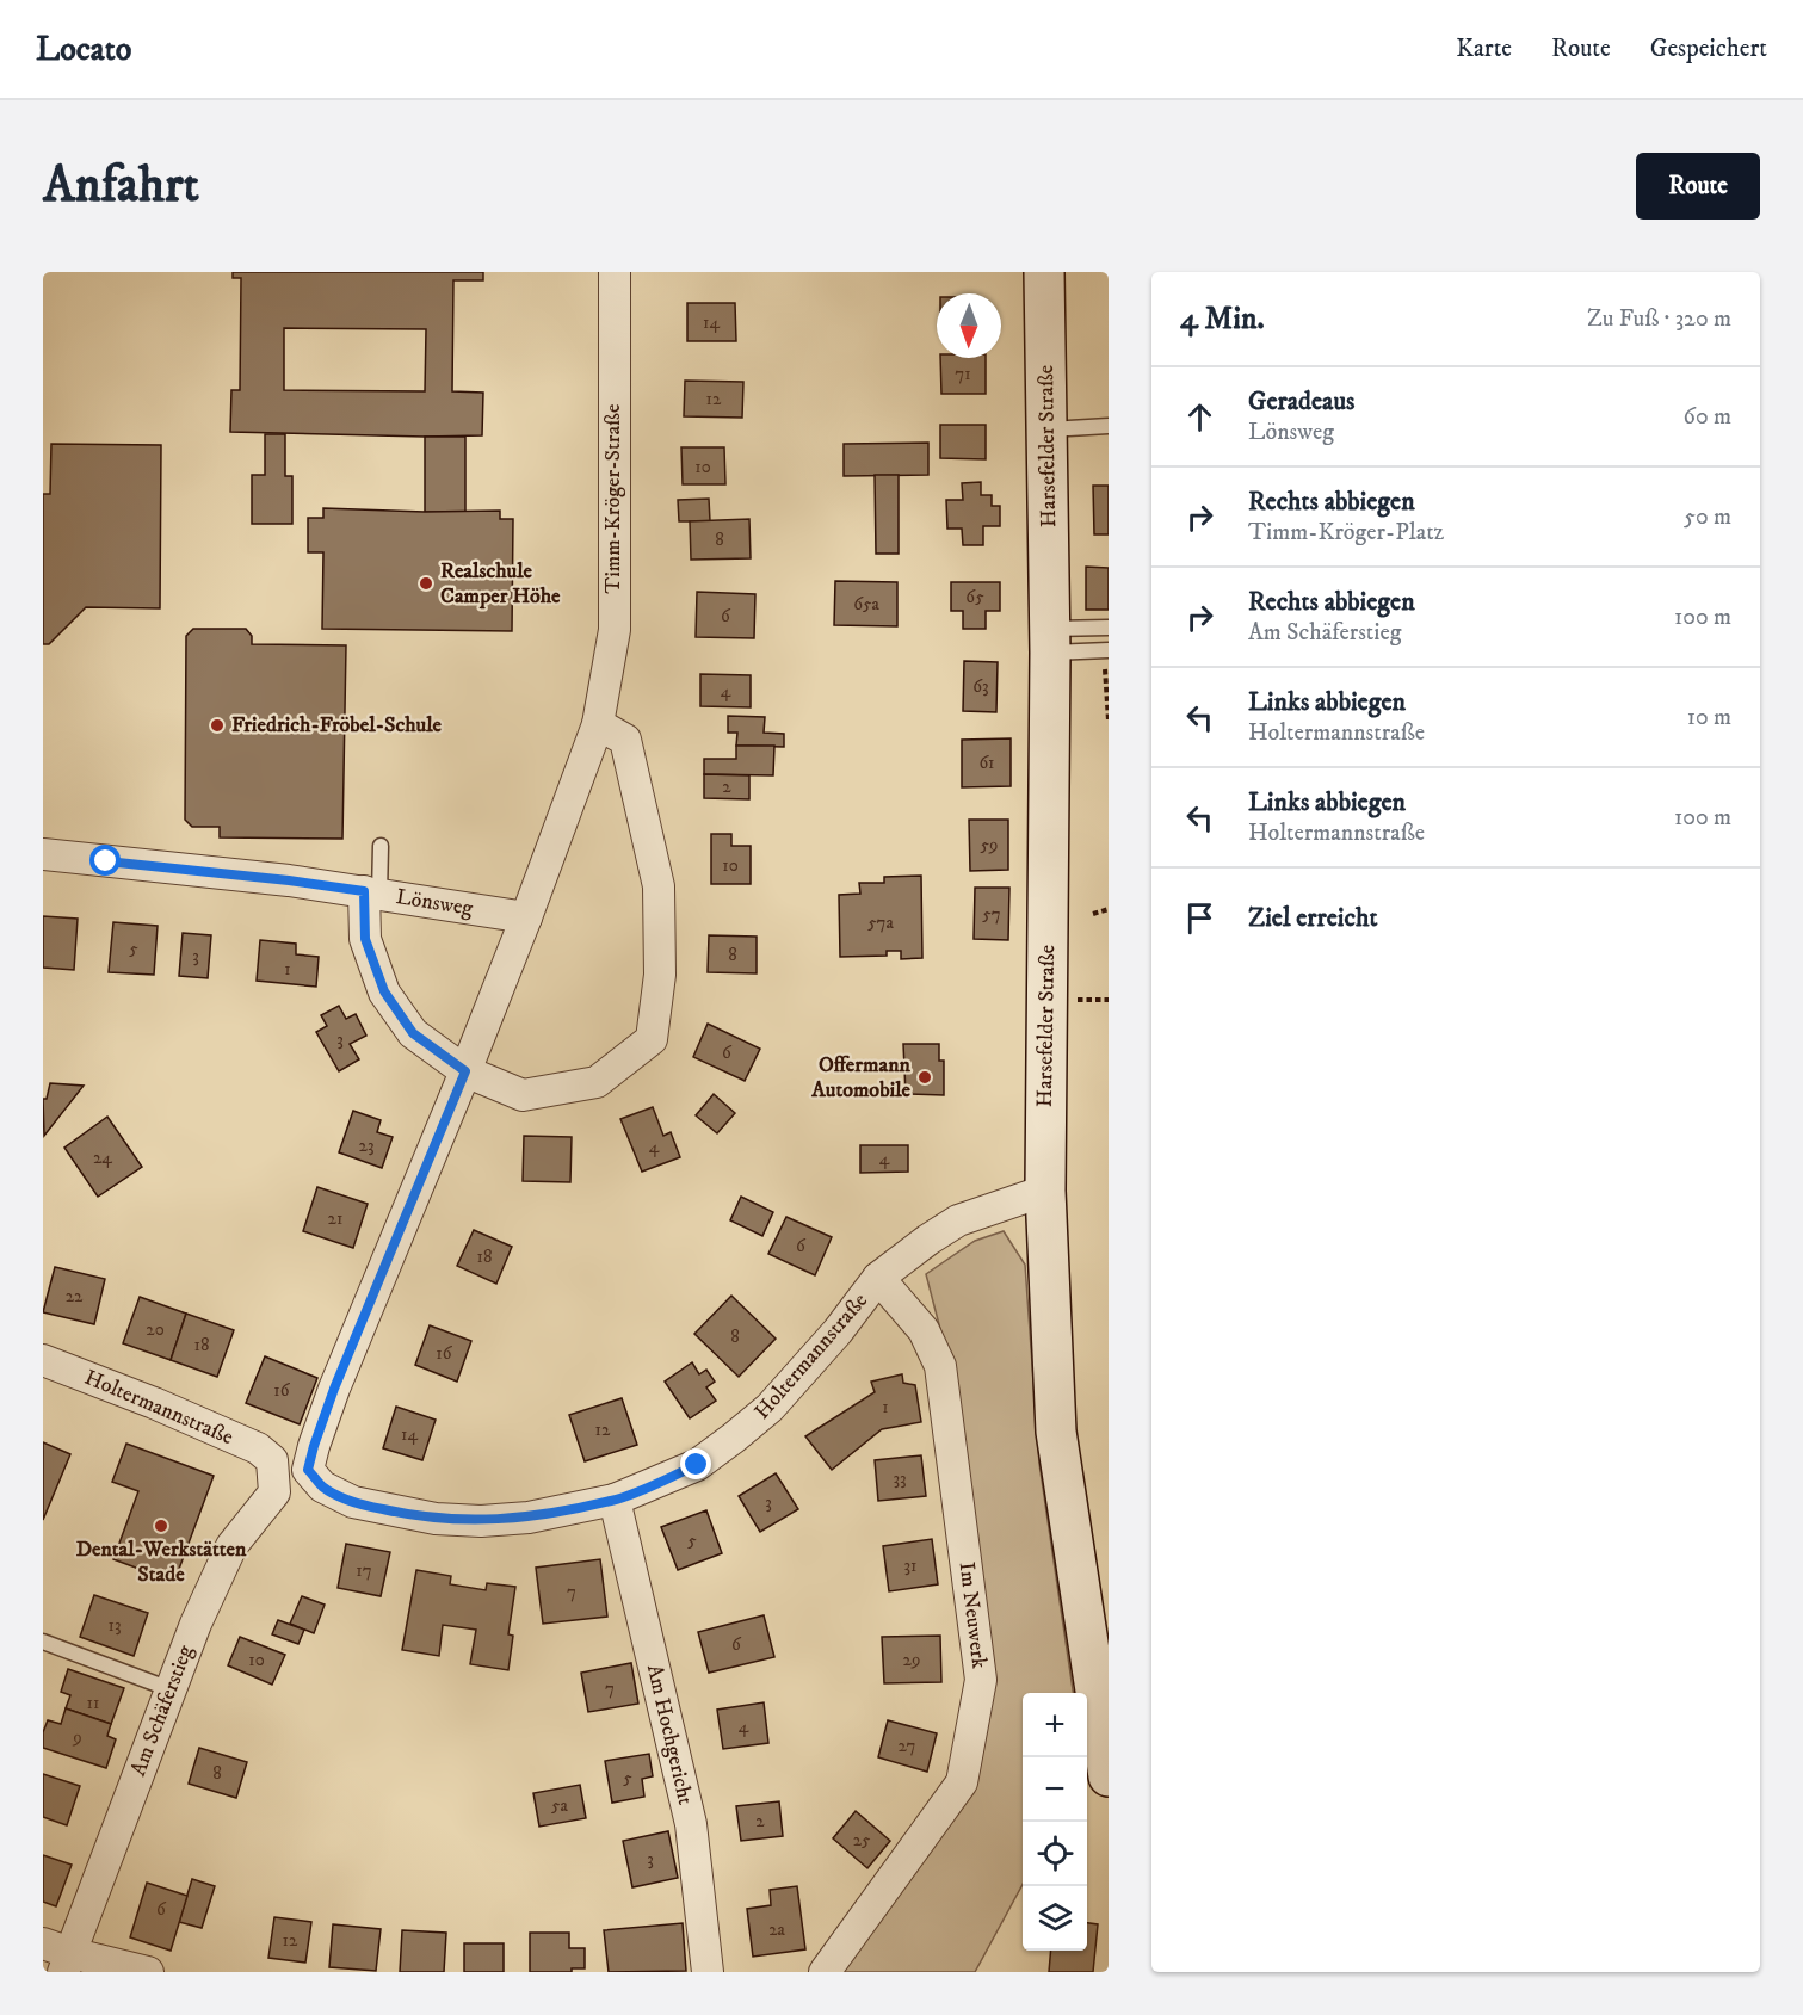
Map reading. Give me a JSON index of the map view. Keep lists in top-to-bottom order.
{
  "streets": {
    "main road": ["Harsefelder Straße"],
    "street": [
      "Timm-Kröger-Straße",
      "Lönsweg",
      "Holtermannstraße",
      "Im Neuwerk",
      "Am Schäferstieg",
      "Am Hochgericht"
    ]
  },
  "crossings": [
    ["Harsefelder Straße", "Holtermannstraße"],
    ["Timm-Kröger-Straße", "Lönsweg"],
    ["Holtermannstraße", "Im Neuwerk"],
    ["Holtermannstraße", "Am Schäferstieg"],
    ["Holtermannstraße", "Am Hochgericht"]
  ],
  "places": [
    "Realschule Camper Höhe",
    "Friedrich-Fröbel-Schule",
    "Offermann Automobile",
    "Dental-Werkstätten Stade"
  ],
  "house_numbers": [
    "14",
    "71",
    "12",
    "10",
    "8",
    "65",
    "65a",
    "6",
    "63",
    "4",
    "61",
    "2",
    "59",
    "10",
    "57",
    "57a",
    "5",
    "8",
    "3",
    "1",
    "3",
    "6",
    "23",
    "4",
    "24",
    "4",
    "21",
    "6",
    "18",
    "22",
    "20",
    "8",
    "18",
    "16",
    "16",
    "1",
    "12",
    "14",
    "33",
    "3",
    "5",
    "31",
    "17",
    "7",
    "13",
    "6",
    "10",
    "29",
    "7",
    "11",
    "4",
    "9",
    "27",
    "8",
    "5",
    "5a",
    "2",
    "25",
    "3",
    "6",
    "2a",
    "12"
  ],
  "north": "bottom",
  "page": {
    "header": "Locato",
    "nav": ["Karte", "Route", "Gespeichert"],
    "buttons": "Route",
    "title": "Anfahrt",
    "heading": ["4 Min.", "Zu Fuß · 320 m"],
    "list": [
      ["Geradeaus", "Lönsweg", "60 m"],
      ["Rechts abbiegen", "Timm-Kröger-Platz", "50 m"],
      ["Rechts abbiegen", "Am Schäferstieg", "100 m"],
      ["Links abbiegen", "Holtermannstraße", "10 m"],
      ["Links abbiegen", "Holtermannstraße", "100 m"],
      "Ziel erreicht"
    ],
    "map_buttons": ["+", "−"]
  }
}
